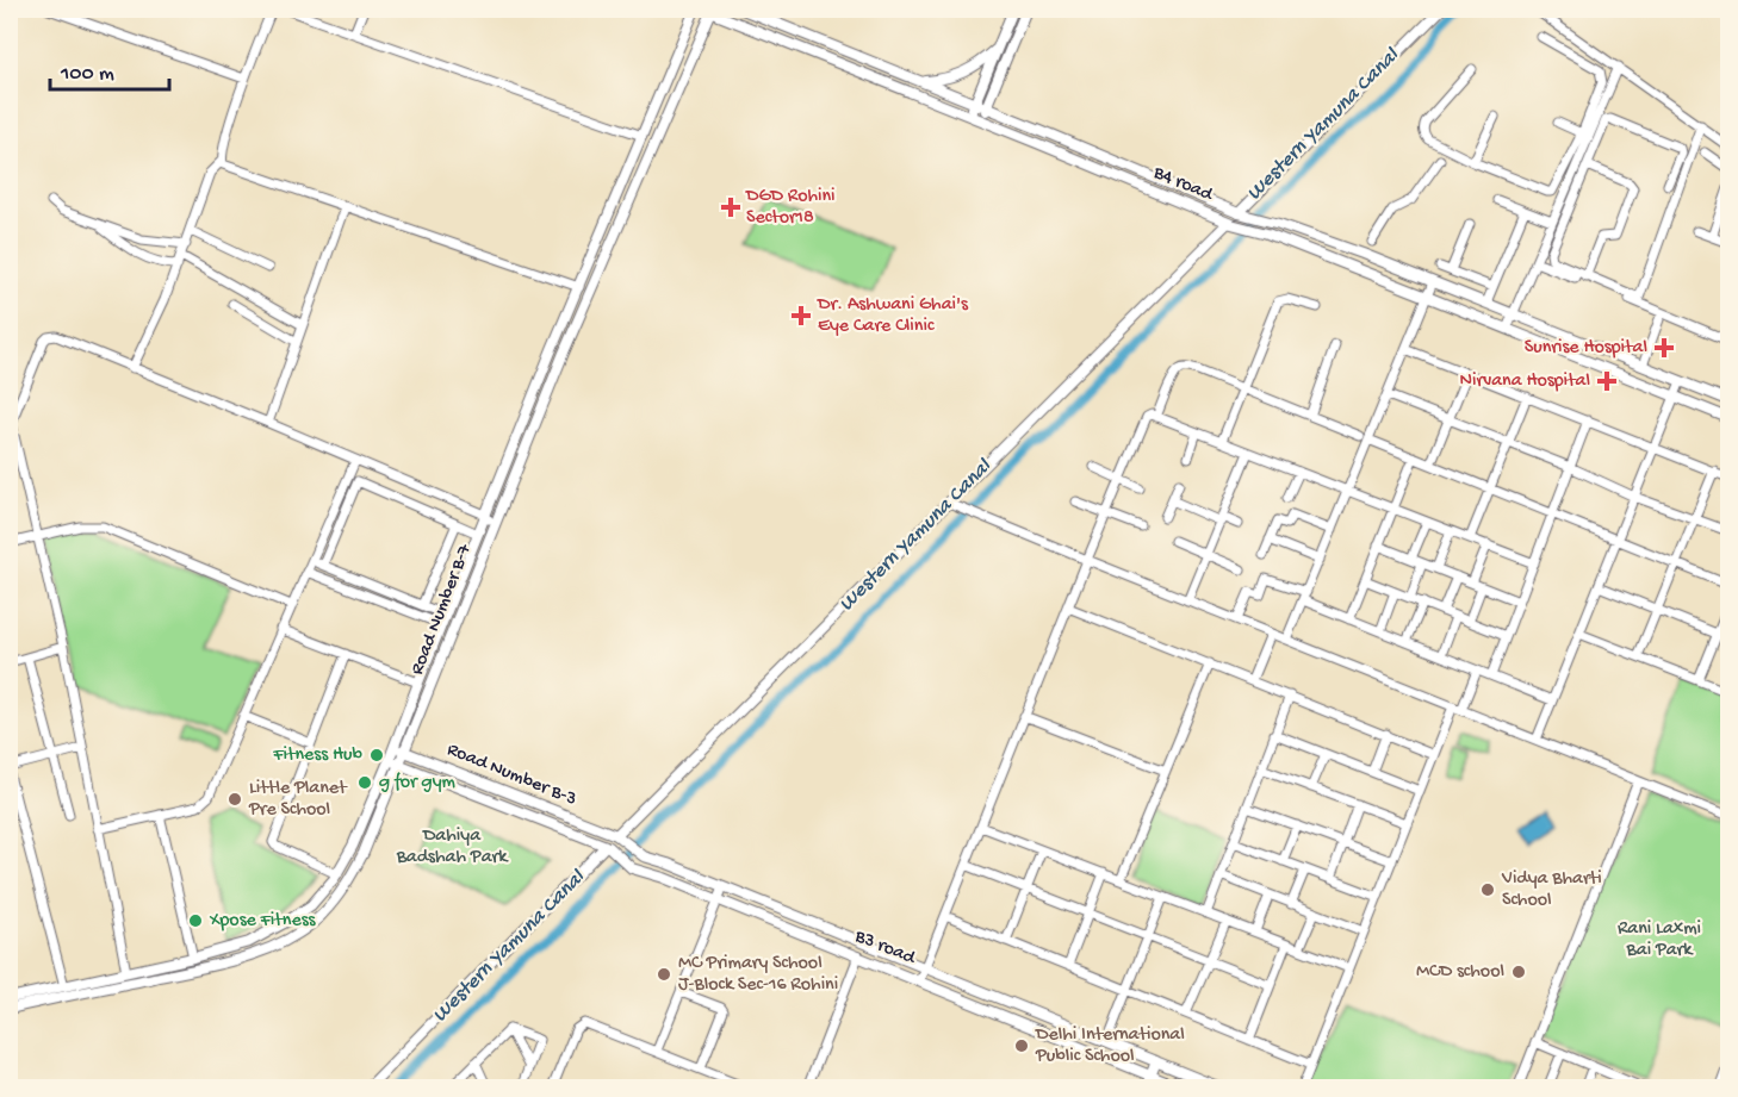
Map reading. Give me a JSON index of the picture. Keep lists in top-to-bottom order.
{
  "streets": {
    "street": [
      "B4 road",
      "Road Number B-7",
      "Road Number B-3",
      "B3 road"
    ]
  },
  "crossings": [
    ["B4 road", "Road Number B-7"],
    ["Road Number B-7", "Road Number B-3"],
    ["Road Number B-3", "B3 road"]
  ],
  "water": ["Western Yamuna Canal"],
  "parks": ["Dahiya Badshah Park", "Rani Laxmi Bai Park"],
  "places": {
    "health": [
      "DGD Rohini Sector18",
      "Dr. Ashwani Ghai's Eye Care Clinic",
      "Sunrise Hospital",
      "Nirvana Hospital"
    ],
    "other": [
      "Fitness Hub",
      "g for gym",
      "Little Planet Pre School",
      "Vidya Bharti School",
      "Xpose Fitness",
      "MCD school",
      "MC Primary School J-Block Sec-16 Rohini",
      "Delhi International Public School"
    ]
  },
  "scale_bar": "100 m"
}
